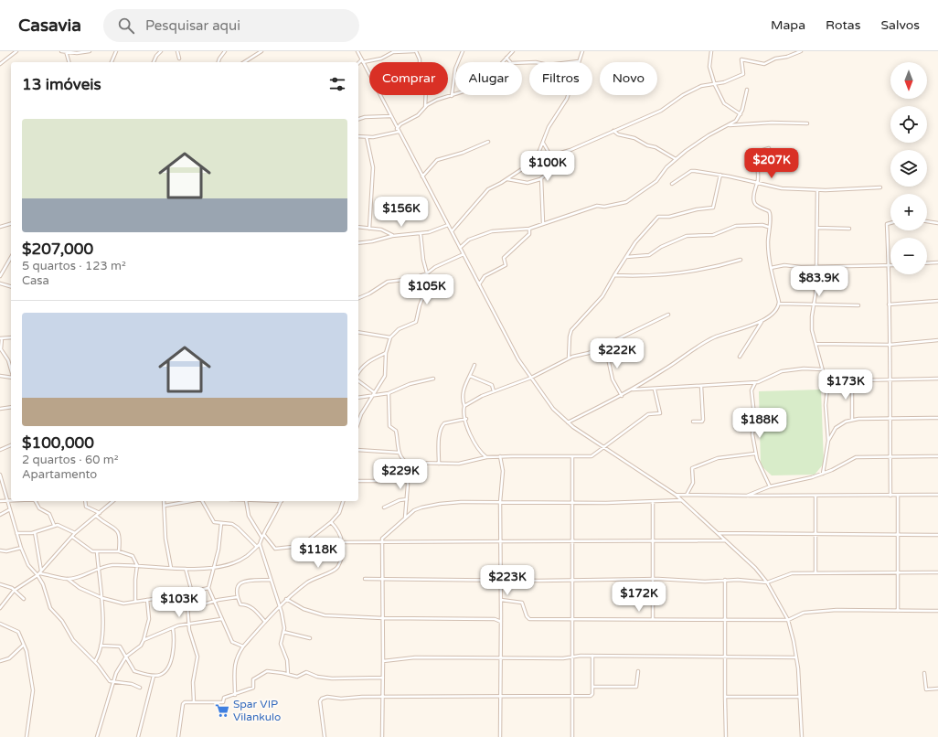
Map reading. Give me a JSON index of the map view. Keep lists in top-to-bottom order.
{
  "places": {
    "supermarket": ["Spar VIP Vilankulo"]
  },
  "north": "bottom",
  "page": {
    "header": "Casavia",
    "search": "Pesquisar aqui",
    "nav": ["Mapa", "Rotas", "Salvos"],
    "map_buttons": ["+", "−"],
    "chip": [
      "Comprar",
      "Alugar",
      "Filtros",
      "Novo"
    ],
    "heading": "13 imóveis",
    "list": [
      {
        "name": "$207,000",
        "note": "5 quartos · 123 m² · Casa"
      },
      {
        "name": "$100,000",
        "note": "2 quartos · 60 m² · Apartamento"
      }
    ],
    "price": [
      "$207K",
      "$100K",
      "$156K",
      "$83.9K",
      "$105K",
      "$222K",
      "$173K",
      "$188K",
      "$229K",
      "$118K",
      "$223K",
      "$172K",
      "$103K"
    ]
  }
}
